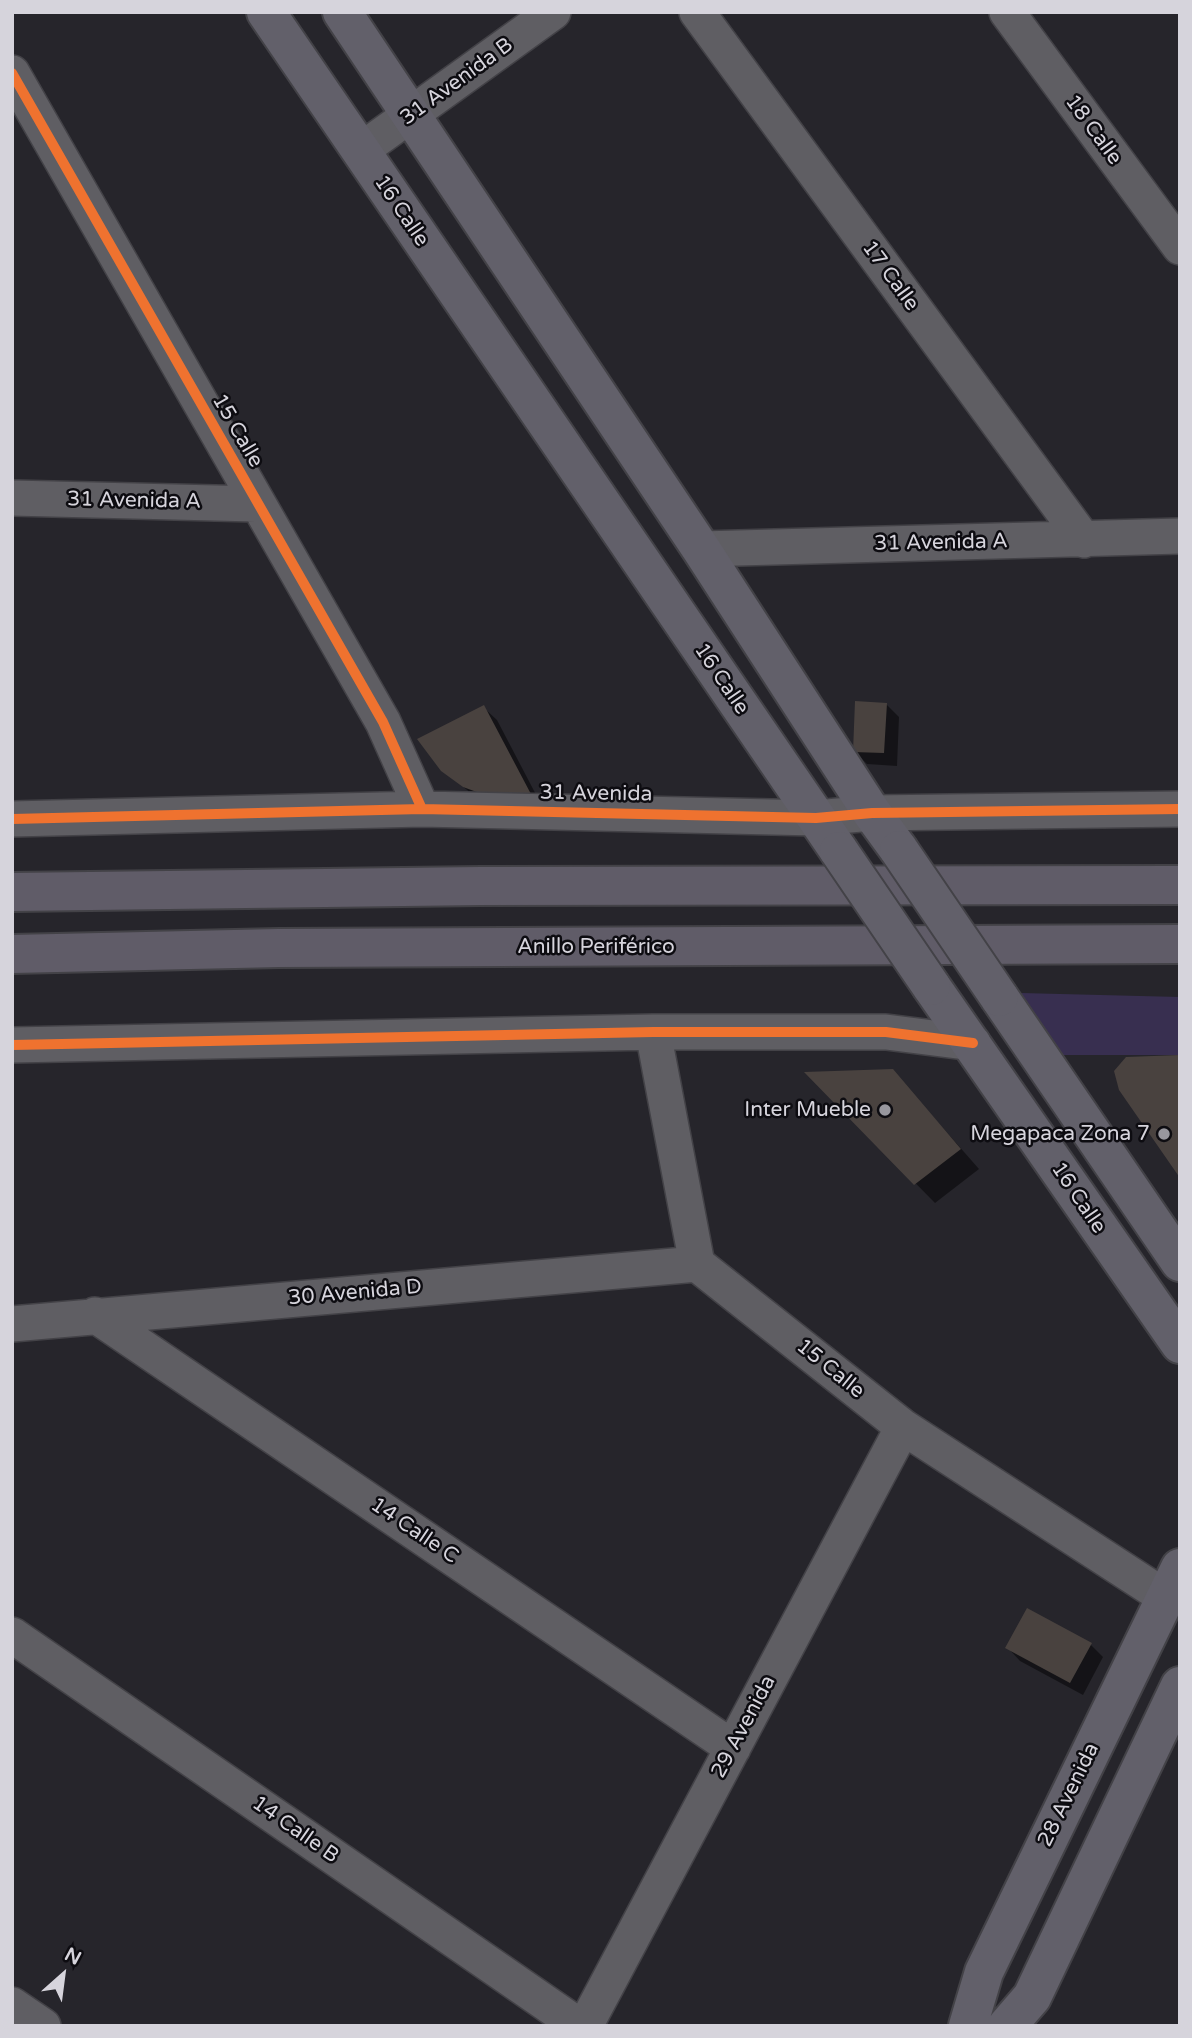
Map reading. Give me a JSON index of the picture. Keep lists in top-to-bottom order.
{
  "streets": {
    "highway": ["Anillo Periférico"],
    "main road": ["16 Calle", "28 Avenida"],
    "street": [
      "31 Avenida B",
      "18 Calle",
      "17 Calle",
      "15 Calle",
      "31 Avenida A",
      "31 Avenida",
      "30 Avenida D",
      "14 Calle C",
      "29 Avenida",
      "14 Calle B"
    ]
  },
  "crossings": [
    ["31 Avenida B", "16 Calle"],
    ["16 Calle", "31 Avenida"],
    ["17 Calle", "31 Avenida A"],
    ["15 Calle", "31 Avenida A"],
    ["15 Calle", "31 Avenida"],
    ["15 Calle", "30 Avenida D"],
    ["15 Calle", "29 Avenida"],
    ["15 Calle", "28 Avenida"],
    ["30 Avenida D", "14 Calle C"],
    ["14 Calle C", "29 Avenida"]
  ],
  "places": ["Inter Mueble", "Megapaca Zona 7"],
  "north": "top right"
}
